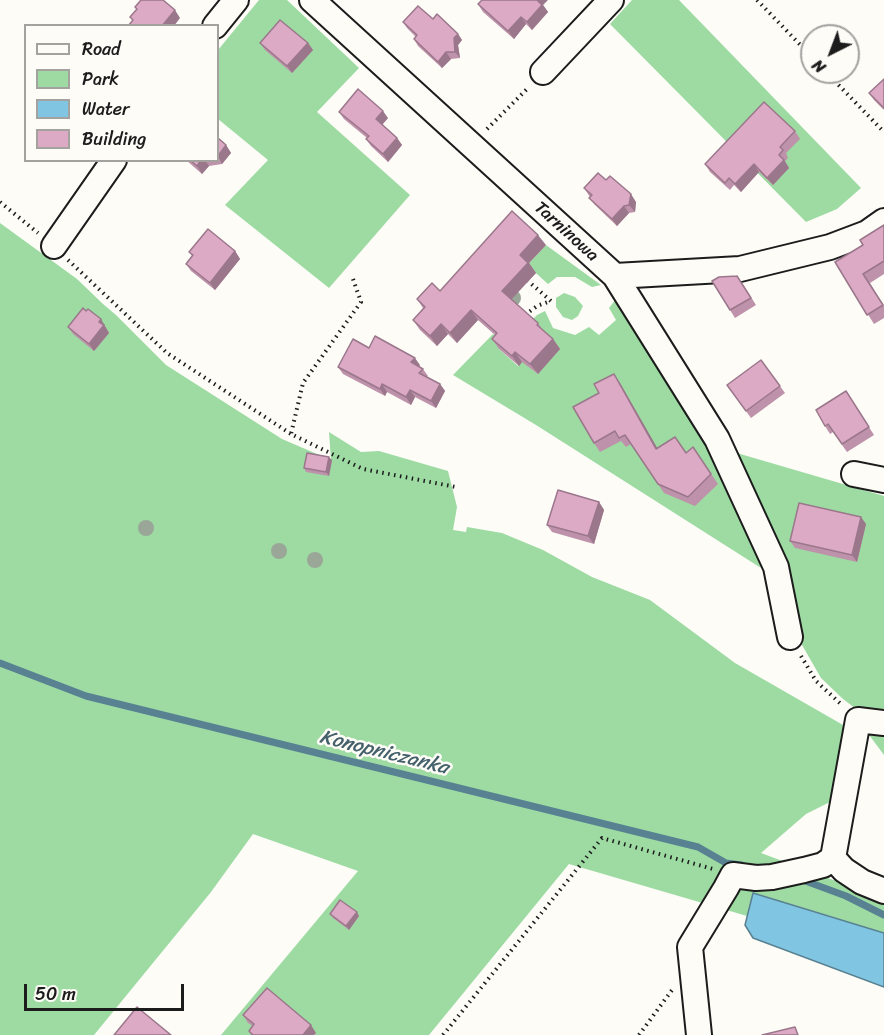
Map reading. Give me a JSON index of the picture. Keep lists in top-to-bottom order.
{
  "streets": {
    "street": ["Tarninowa"]
  },
  "water": ["Konopniczanka"],
  "legend": [
    "Road",
    "Park",
    "Water",
    "Building"
  ],
  "scale_bar": "50 m",
  "north": "bottom left"
}
